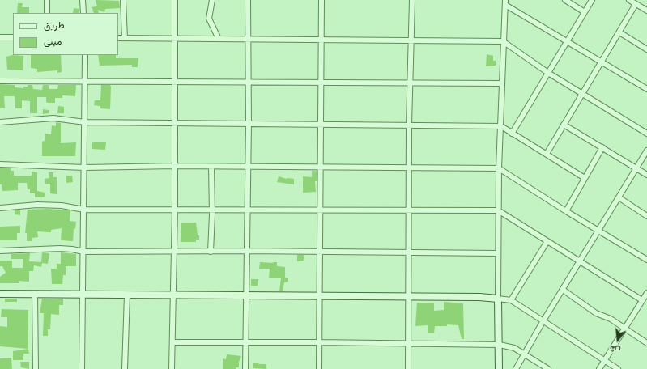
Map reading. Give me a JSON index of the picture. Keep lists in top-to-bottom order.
{
  "legend": ["طريق", "مبنى"],
  "north": "bottom"
}
